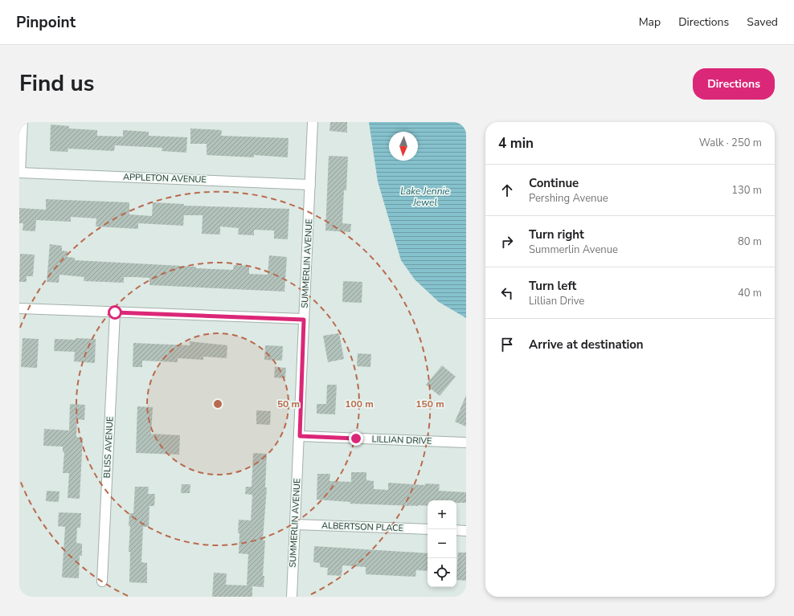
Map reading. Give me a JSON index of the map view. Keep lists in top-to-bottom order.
{
  "streets": {
    "street": [
      "APPLETON AVENUE",
      "SUMMERLIN AVENUE",
      "LILLIAN DRIVE",
      "BLISS AVENUE",
      "ALBERTSON PLACE"
    ]
  },
  "crossings": [
    ["APPLETON AVENUE", "SUMMERLIN AVENUE"],
    ["SUMMERLIN AVENUE", "LILLIAN DRIVE"],
    ["SUMMERLIN AVENUE", "ALBERTSON PLACE"]
  ],
  "water": ["Lake Jennie Jewel"],
  "north": "bottom",
  "page": {
    "header": "Pinpoint",
    "nav": ["Map", "Directions", "Saved"],
    "title": "Find us",
    "buttons": "Directions",
    "heading": ["4 min", "Walk · 250 m"],
    "list": [
      ["Continue", "Pershing Avenue", "130 m"],
      ["Turn right", "Summerlin Avenue", "80 m"],
      ["Turn left", "Lillian Drive", "40 m"],
      "Arrive at destination"
    ],
    "map_buttons": ["+", "−"]
  },
  "rings": ["50 m", "100 m", "150 m"]
}
